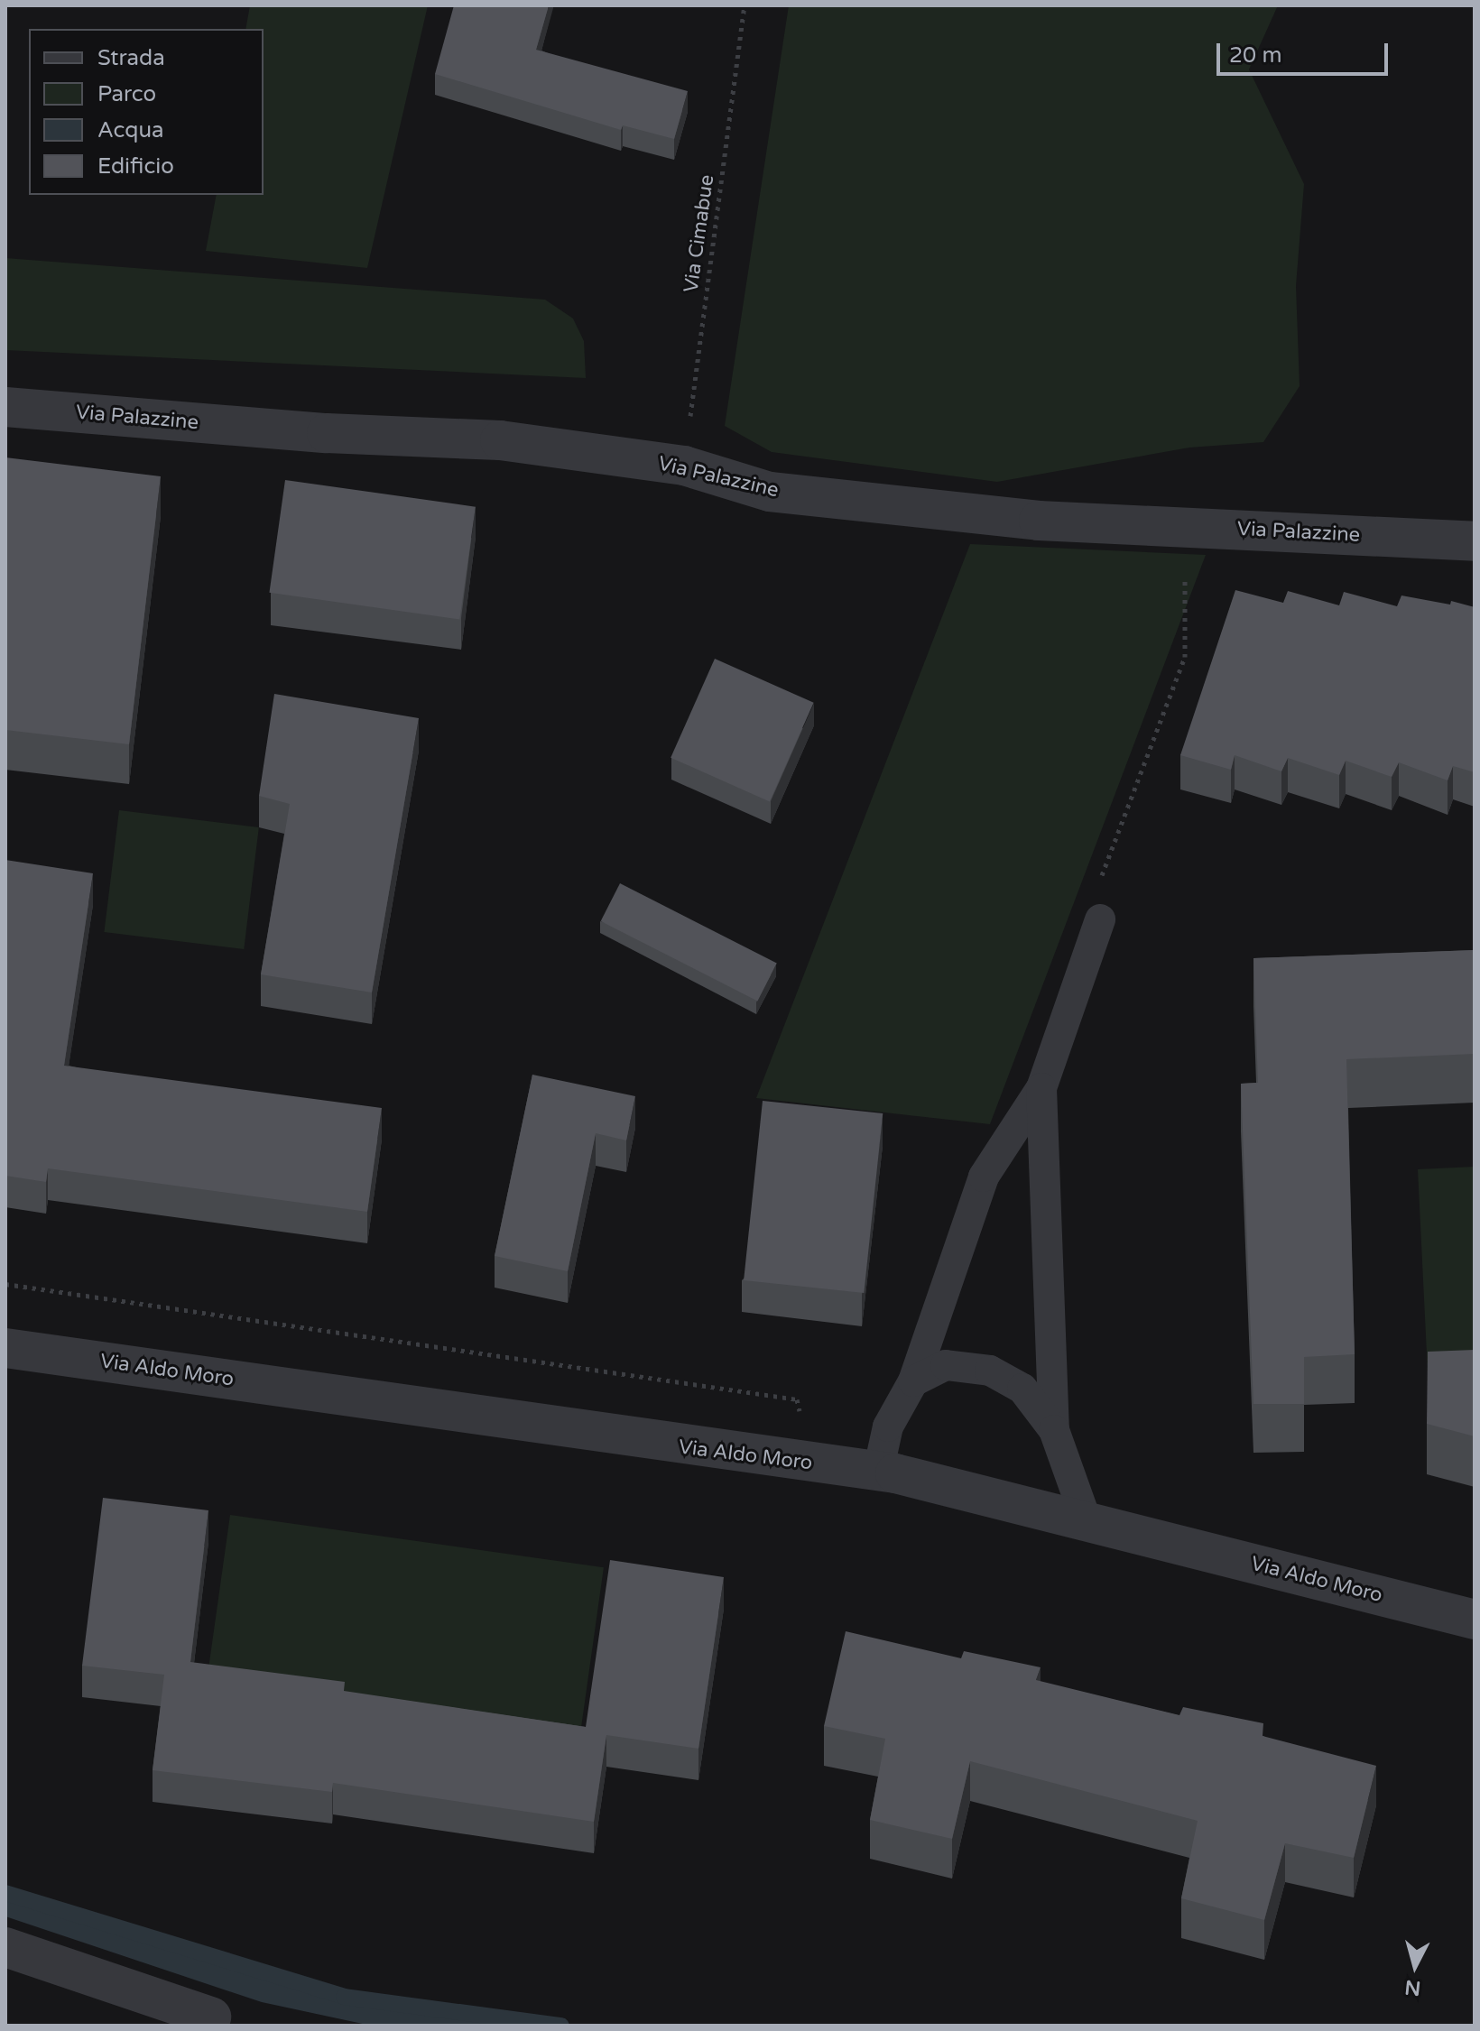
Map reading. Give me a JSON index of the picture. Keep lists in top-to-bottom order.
{
  "streets": {
    "street": ["Via Palazzine", "Via Aldo Moro"],
    "path": ["Via Cimabue"]
  },
  "crossings": [
    ["Via Cimabue", "Via Palazzine"]
  ],
  "legend": [
    "Strada",
    "Parco",
    "Acqua",
    "Edificio"
  ],
  "scale_bar": "20 m",
  "north": "bottom"
}
